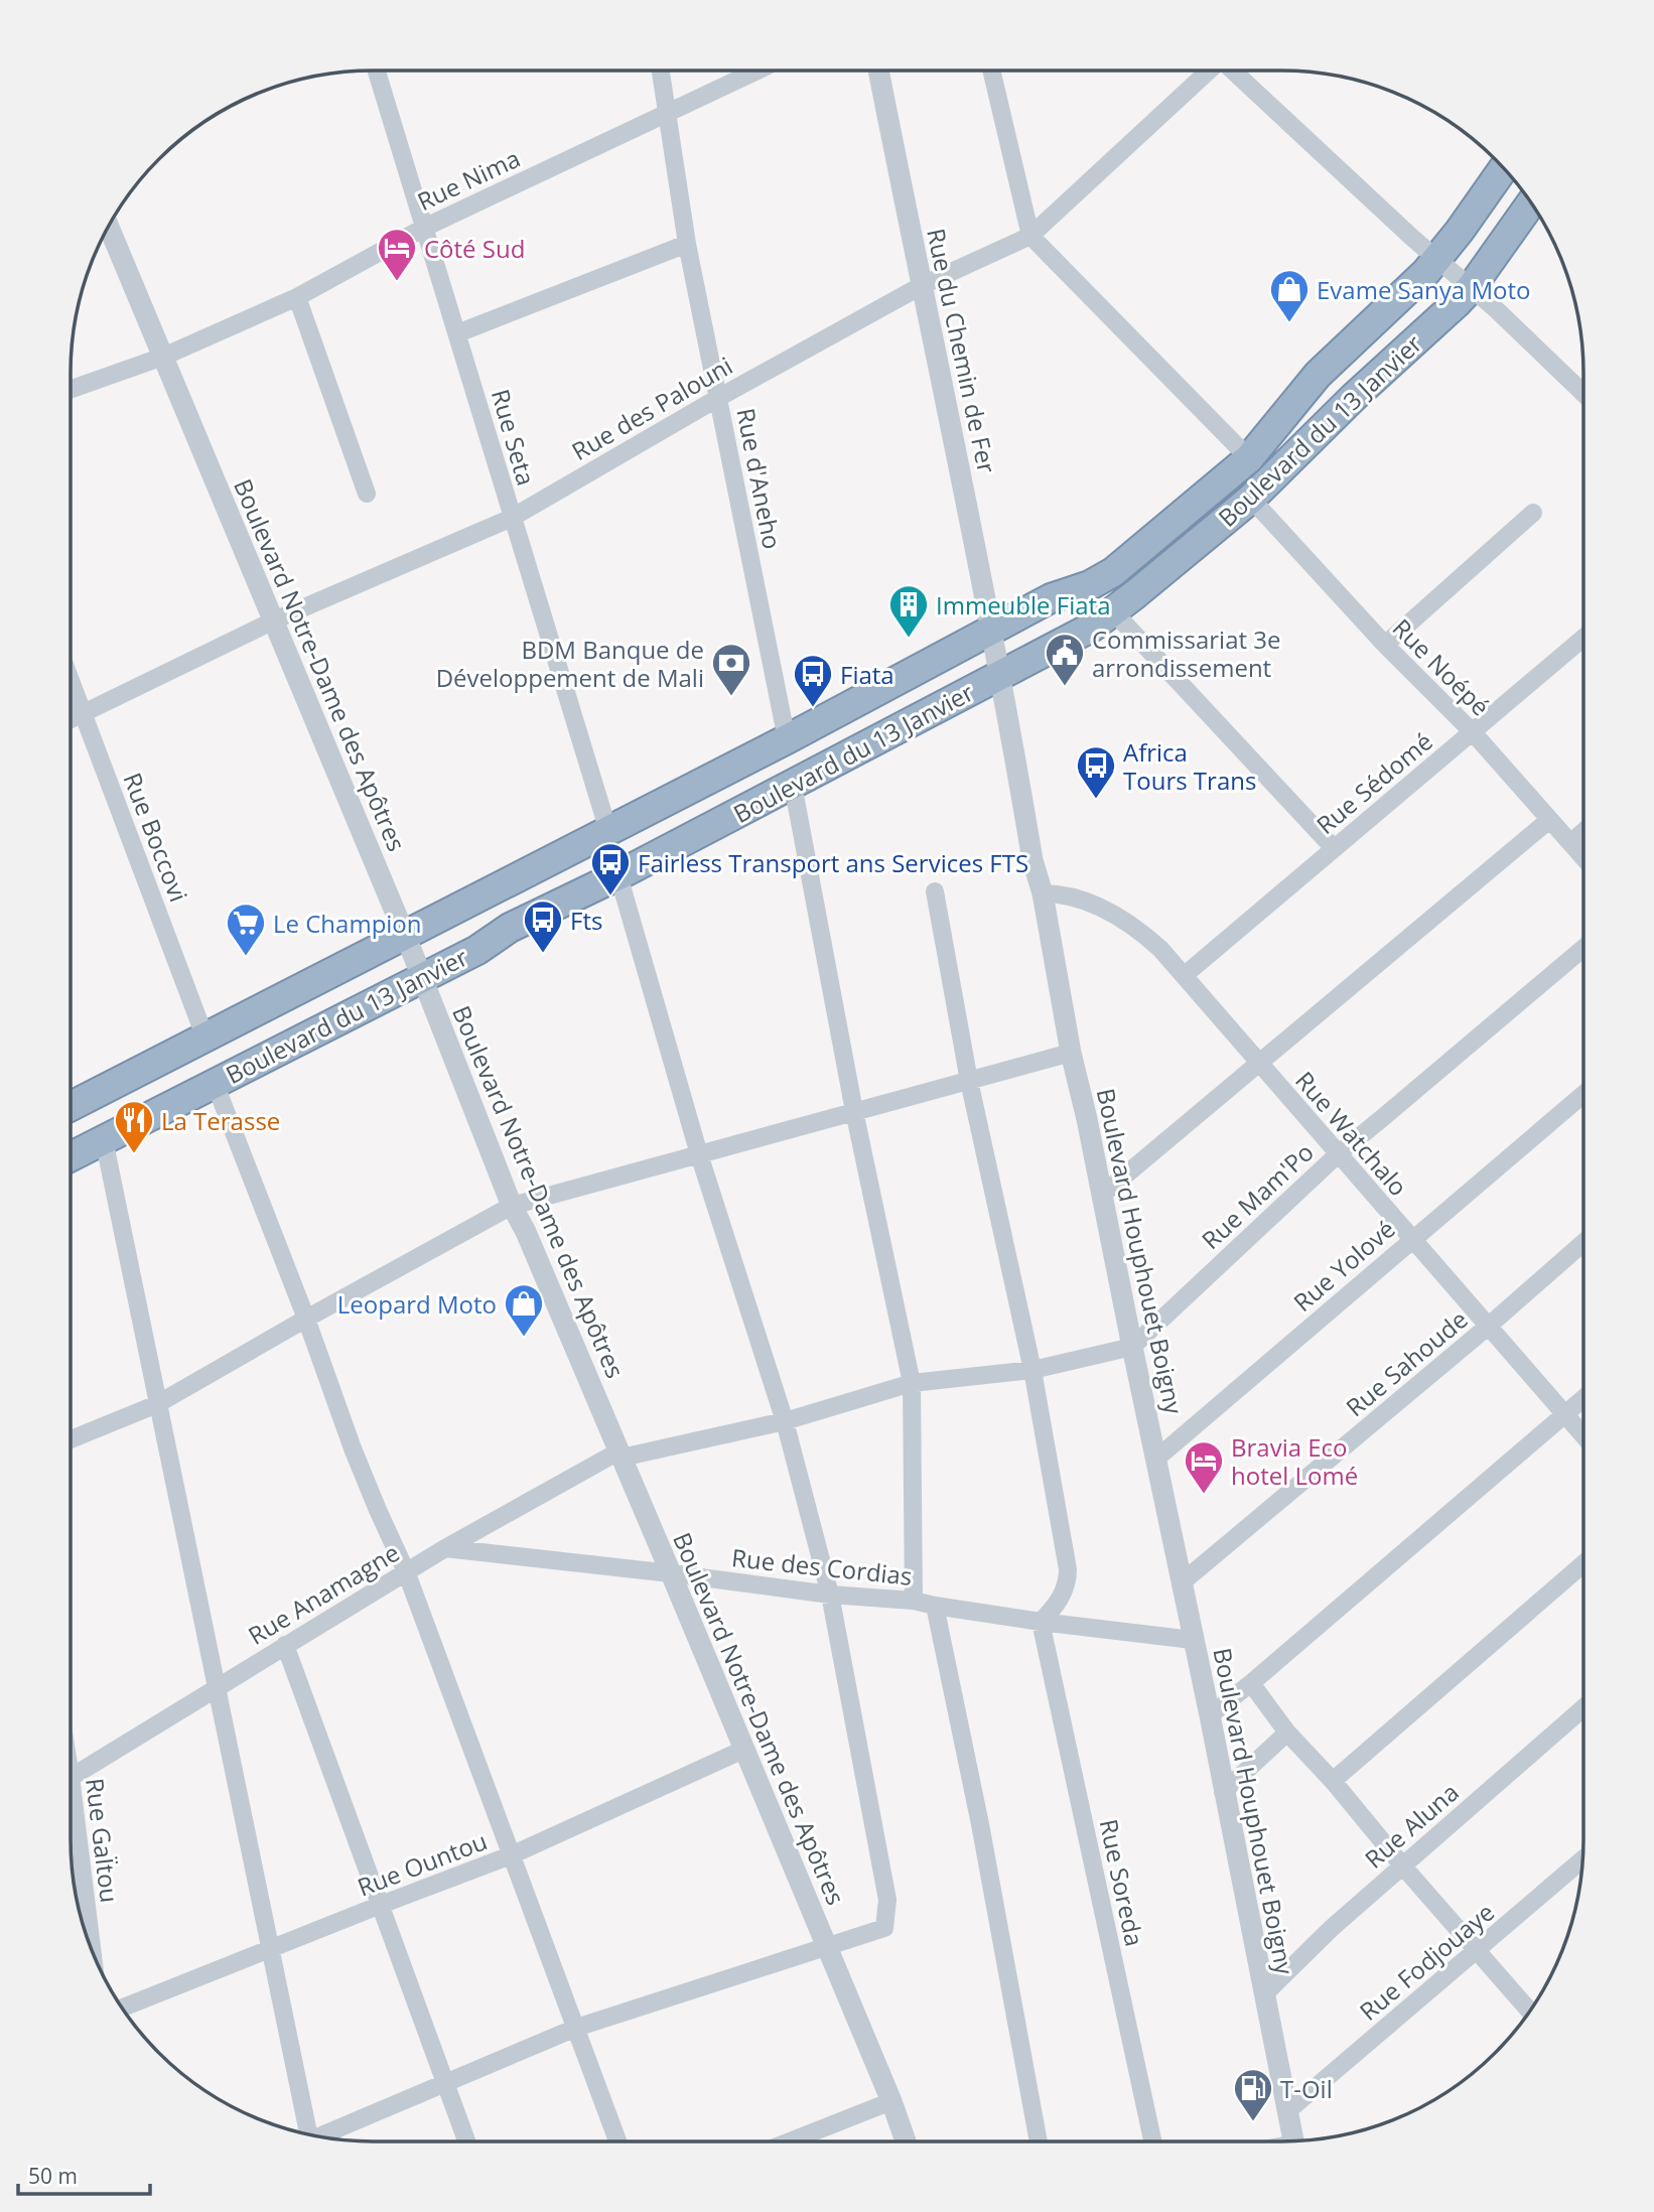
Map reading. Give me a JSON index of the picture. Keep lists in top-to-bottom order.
{
  "streets": {
    "highway": ["Boulevard du 13 Janvier"],
    "street": [
      "Rue Nima",
      "Rue du Chemin de Fer",
      "Rue des Palouni",
      "Rue Seta",
      "Rue d'Aneho",
      "Boulevard Notre-Dame des Apôtres",
      "Rue Noépé",
      "Rue Sédomé",
      "Rue Boccovi",
      "Rue Watchalo",
      "Rue Mam'Po",
      "Boulevard Houphouet Boigny",
      "Rue Yolové",
      "Rue Sahoude",
      "Rue des Cordias",
      "Rue Anamagne",
      "Rue Aluna",
      "Rue GaÏtou",
      "Rue Ountou",
      "Rue Soreda",
      "Rue Fodjouaye"
    ]
  },
  "crossings": [
    ["Rue Nima", "Rue Seta"],
    ["Rue Nima", "Rue d'Aneho"],
    ["Rue Nima", "Boulevard Notre-Dame des Apôtres"],
    ["Rue du Chemin de Fer", "Rue des Palouni"],
    ["Rue du Chemin de Fer", "Boulevard du 13 Janvier"],
    ["Rue du Chemin de Fer", "Boulevard Houphouet Boigny"],
    ["Rue des Palouni", "Rue Seta"],
    ["Rue des Palouni", "Rue d'Aneho"],
    ["Rue des Palouni", "Boulevard Notre-Dame des Apôtres"],
    ["Rue des Palouni", "Rue Boccovi"],
    ["Boulevard du 13 Janvier", "Rue Seta"],
    ["Boulevard du 13 Janvier", "Rue d'Aneho"],
    ["Boulevard du 13 Janvier", "Boulevard Notre-Dame des Apôtres"],
    ["Boulevard du 13 Janvier", "Rue Noépé"],
    ["Boulevard du 13 Janvier", "Rue Boccovi"],
    ["Boulevard du 13 Janvier", "Boulevard Houphouet Boigny"],
    ["Boulevard Notre-Dame des Apôtres", "Rue des Cordias"],
    ["Boulevard Notre-Dame des Apôtres", "Rue Anamagne"],
    ["Boulevard Notre-Dame des Apôtres", "Rue Ountou"],
    ["Rue Noépé", "Rue Sédomé"],
    ["Rue Sédomé", "Rue Watchalo"],
    ["Rue Watchalo", "Rue Mam'Po"],
    ["Rue Watchalo", "Boulevard Houphouet Boigny"],
    ["Rue Watchalo", "Rue Yolové"],
    ["Rue Watchalo", "Rue Sahoude"],
    ["Rue Mam'Po", "Boulevard Houphouet Boigny"],
    ["Boulevard Houphouet Boigny", "Rue Yolové"],
    ["Boulevard Houphouet Boigny", "Rue Sahoude"],
    ["Boulevard Houphouet Boigny", "Rue des Cordias"],
    ["Boulevard Houphouet Boigny", "Rue Aluna"],
    ["Boulevard Houphouet Boigny", "Rue Fodjouaye"],
    ["Rue des Cordias", "Rue Anamagne"],
    ["Rue des Cordias", "Rue Soreda"]
  ],
  "places": {
    "hotel": ["Côté Sud", "Bravia Eco hotel Lomé"],
    "shop": ["Evame Sanya Moto", "Leopard Moto"],
    "building": ["Immeuble Fiata"],
    "public building": ["Commissariat 3e arrondissement"],
    "bank": ["BDM Banque de Développement de Mali"],
    "bus stop": [
      "Fiata",
      "Africa Tours Trans",
      "Fairless Transport ans Services FTS",
      "Fts"
    ],
    "supermarket": ["Le Champion"],
    "restaurant": ["La Terasse"],
    "fuel station": ["T-Oil"]
  },
  "scale_bar": "50 m"
}
